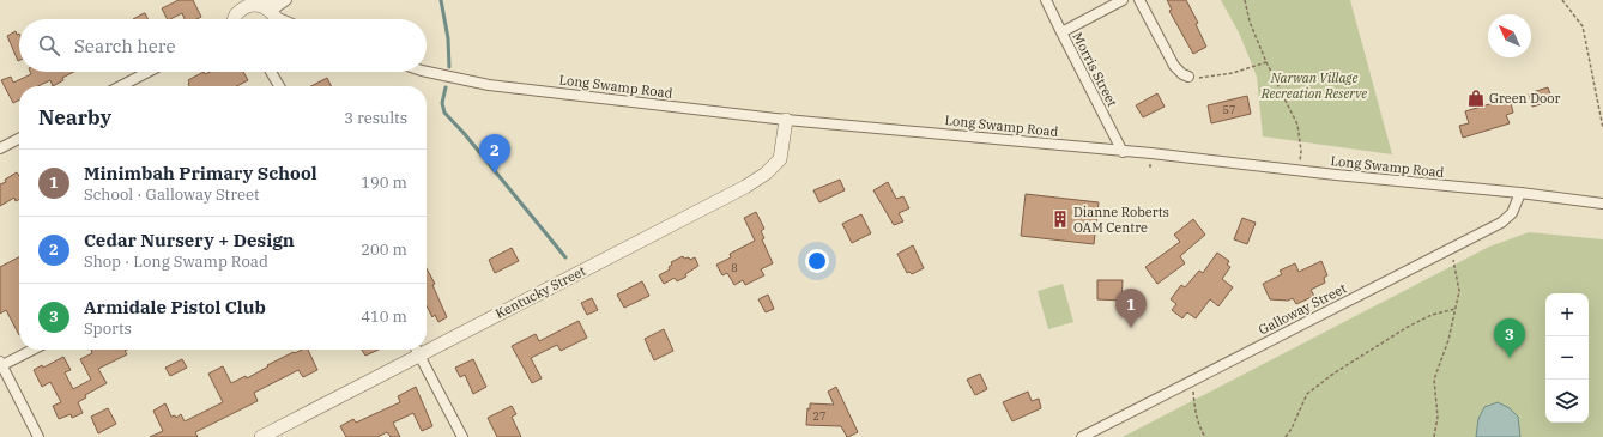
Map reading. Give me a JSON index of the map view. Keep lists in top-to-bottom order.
{
  "streets": {
    "street": [
      "Morris Street",
      "Long Swamp Road",
      "Kentucky Street",
      "Galloway Street"
    ]
  },
  "crossings": [
    ["Morris Street", "Long Swamp Road"],
    ["Long Swamp Road", "Kentucky Street"],
    ["Long Swamp Road", "Galloway Street"]
  ],
  "parks": ["Narwan Village Recreation Reserve"],
  "places": {
    "shop": ["Green Door"],
    "building": ["Dianne Roberts OAM Centre"]
  },
  "house_numbers": ["57", "8", "27"],
  "north": "top left",
  "page": {
    "search": "Search here",
    "heading": ["Nearby", "3 results"],
    "pins": ["2", "1", "3"],
    "list": [
      {
        "mark": "1",
        "name": "Minimbah Primary School",
        "note": "School · Galloway Street",
        "value": "190 m"
      },
      {
        "mark": "2",
        "name": "Cedar Nursery + Design",
        "note": "Shop · Long Swamp Road",
        "value": "200 m"
      },
      {
        "mark": "3",
        "name": "Armidale Pistol Club",
        "note": "Sports",
        "value": "410 m"
      }
    ],
    "map_buttons": ["+", "−"]
  }
}
